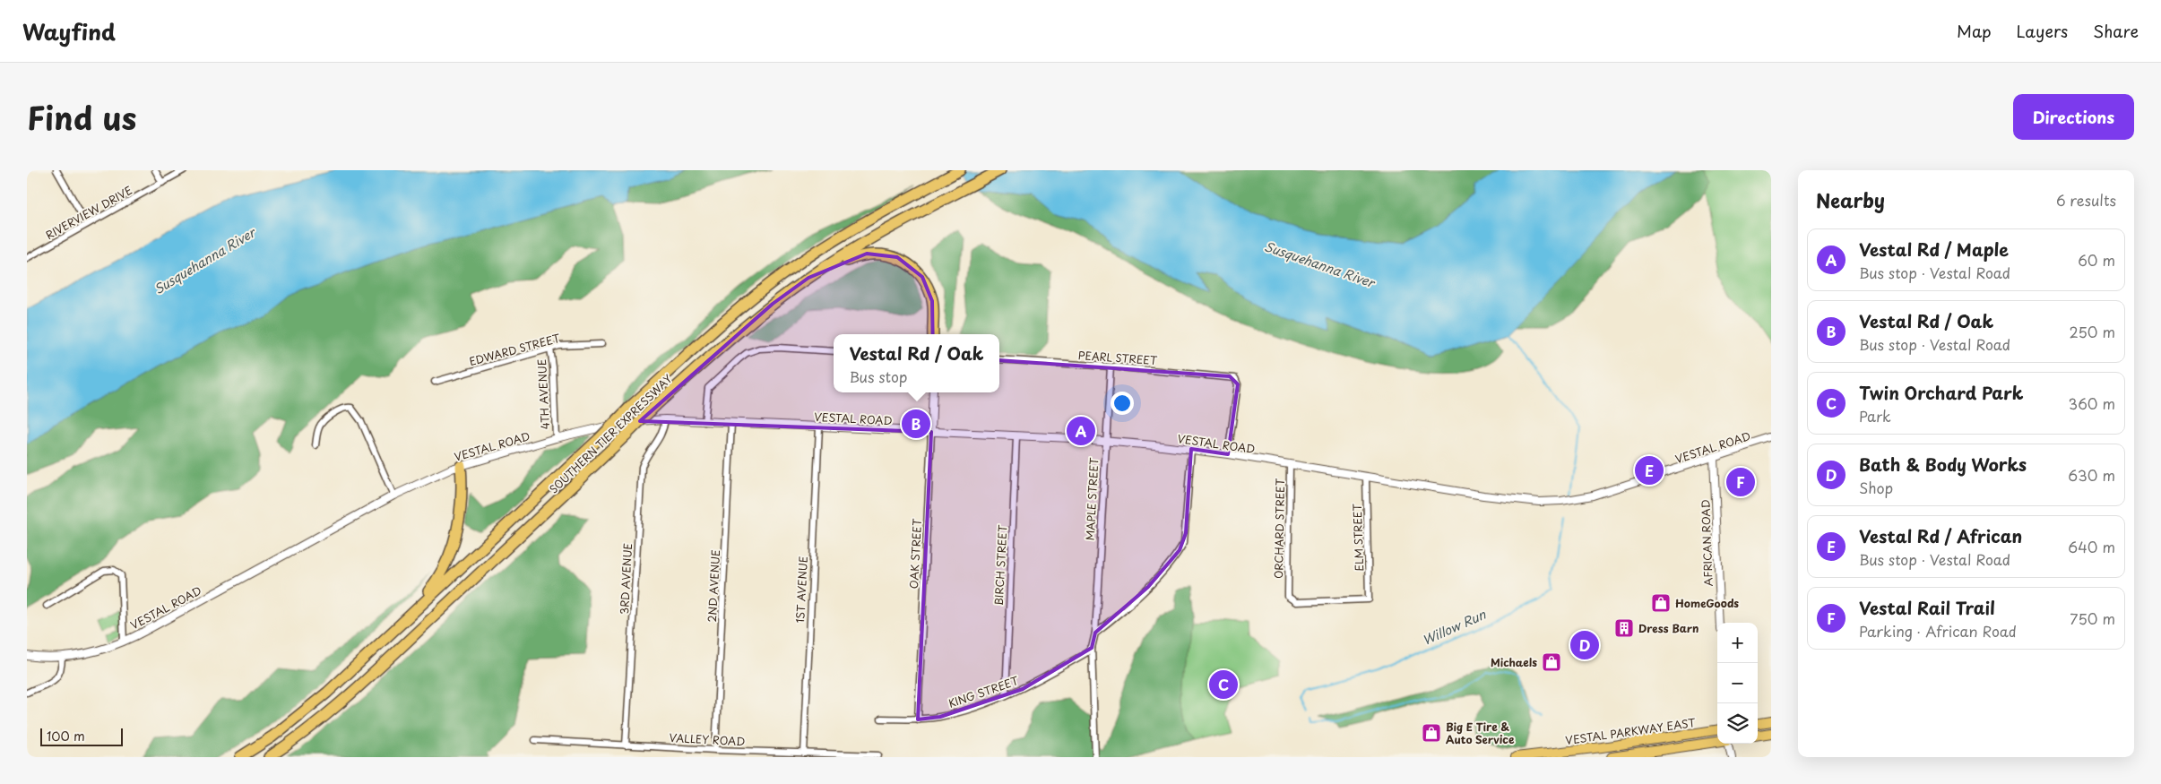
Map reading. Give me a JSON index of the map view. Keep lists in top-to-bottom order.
{
  "streets": {
    "highway": ["SOUTHERN TIER EXPRESSWAY"],
    "main road": ["VESTAL PARKWAY EAST"],
    "street": [
      "RIVERVIEW DRIVE",
      "EDWARD STREET",
      "PEARL STREET",
      "4TH AVENUE",
      "VESTAL ROAD",
      "MAPLE STREET",
      "ORCHARD STREET",
      "ELM STREET",
      "AFRICAN ROAD",
      "OAK STREET",
      "BIRCH STREET",
      "3RD AVENUE",
      "2ND AVENUE",
      "1ST AVENUE",
      "KING STREET",
      "VALLEY ROAD"
    ]
  },
  "crossings": [
    ["EDWARD STREET", "4TH AVENUE"],
    ["PEARL STREET", "VESTAL ROAD"],
    ["PEARL STREET", "MAPLE STREET"],
    ["4TH AVENUE", "VESTAL ROAD"],
    ["VESTAL ROAD", "MAPLE STREET"],
    ["VESTAL ROAD", "ORCHARD STREET"],
    ["VESTAL ROAD", "ELM STREET"],
    ["VESTAL ROAD", "AFRICAN ROAD"],
    ["VESTAL ROAD", "OAK STREET"],
    ["VESTAL ROAD", "BIRCH STREET"],
    ["VESTAL ROAD", "3RD AVENUE"],
    ["VESTAL ROAD", "2ND AVENUE"],
    ["VESTAL ROAD", "1ST AVENUE"],
    ["ORCHARD STREET", "ELM STREET"],
    ["OAK STREET", "KING STREET"],
    ["BIRCH STREET", "KING STREET"],
    ["3RD AVENUE", "VALLEY ROAD"],
    ["2ND AVENUE", "VALLEY ROAD"],
    ["1ST AVENUE", "VALLEY ROAD"]
  ],
  "water": ["Susquehanna River", "Willow Run"],
  "places": {
    "shop": ["HomeGoods", "Michaels", "Big E Tire & Auto Service"],
    "building": ["Dress Barn"]
  },
  "scale_bar": "100 m",
  "page": {
    "header": "Wayfind",
    "nav": ["Map", "Layers", "Share"],
    "title": "Find us",
    "buttons": "Directions",
    "heading": ["Nearby", "6 results"],
    "list": [
      {
        "mark": "A",
        "name": "Vestal Rd / Maple",
        "note": "Bus stop · Vestal Road",
        "value": "60 m"
      },
      {
        "mark": "B",
        "name": "Vestal Rd / Oak",
        "note": "Bus stop · Vestal Road",
        "value": "250 m"
      },
      {
        "mark": "C",
        "name": "Twin Orchard Park",
        "note": "Park",
        "value": "360 m"
      },
      {
        "mark": "D",
        "name": "Bath & Body Works",
        "note": "Shop",
        "value": "630 m"
      },
      {
        "mark": "E",
        "name": "Vestal Rd / African",
        "note": "Bus stop · Vestal Road",
        "value": "640 m"
      },
      {
        "mark": "F",
        "name": "Vestal Rail Trail",
        "note": "Parking · African Road",
        "value": "750 m"
      }
    ],
    "popup": ["Vestal Rd / Oak", "Bus stop"],
    "pins": [
      "B",
      "A",
      "E",
      "F",
      "D",
      "C"
    ],
    "map_buttons": ["+", "−"],
    "scale": "100 m"
  }
}
